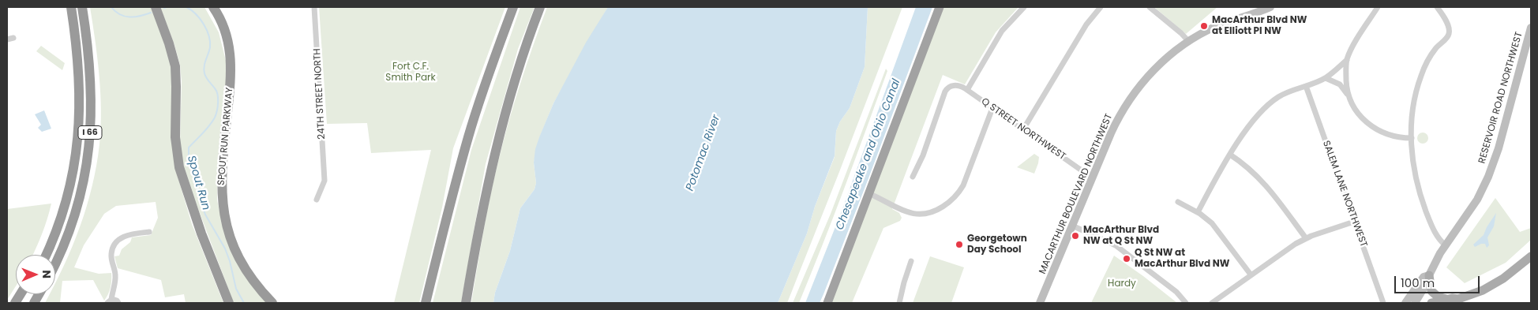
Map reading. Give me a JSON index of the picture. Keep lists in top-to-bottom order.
{
  "streets": {
    "highway": ["I 66", "SPOUT RUN PARKWAY"],
    "main road": ["RESERVOIR ROAD NORTHWEST", "MACARTHUR BOULEVARD NORTHWEST"],
    "street": ["24TH STREET NORTH", "Q STREET NORTHWEST", "SALEM LANE NORTHWEST"]
  },
  "crossings": [
    ["Q STREET NORTHWEST", "MACARTHUR BOULEVARD NORTHWEST"]
  ],
  "water": ["Potomac River", "Chesapeake and Ohio Canal", "Spout Run"],
  "parks": ["Fort C.F. Smith Park", "Hardy"],
  "places": [
    "MacArthur Blvd NW at Elliott Pl NW",
    "MacArthur Blvd NW at Q St NW",
    "Georgetown Day School",
    "Q St NW at MacArthur Blvd NW"
  ],
  "scale_bar": "100 m",
  "north": "right"
}
